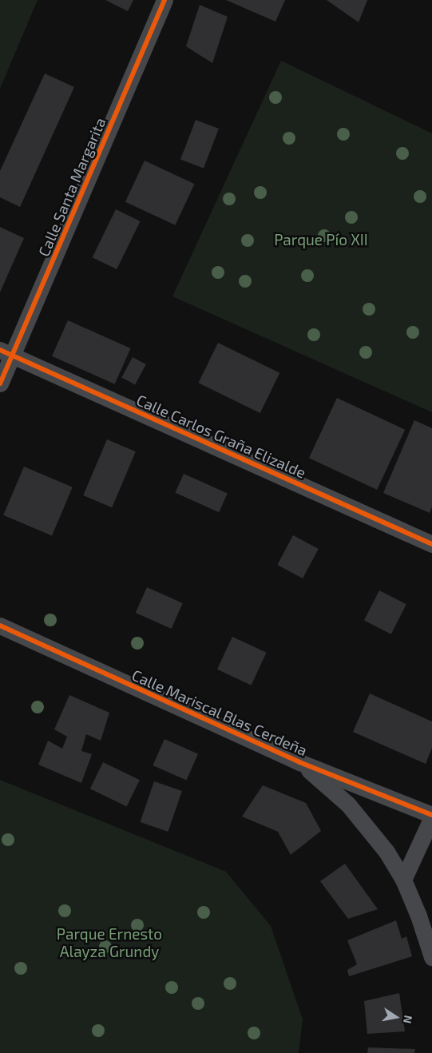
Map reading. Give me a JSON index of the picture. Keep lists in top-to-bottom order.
{
  "streets": {
    "street": ["Calle Santa Margarita", "Calle Carlos Graña Elizalde", "Calle Mariscal Blas Cerdeña"]
  },
  "crossings": [
    ["Calle Santa Margarita", "Calle Carlos Graña Elizalde"]
  ],
  "parks": ["Parque Pío XII", "Parque Ernesto Alayza Grundy"],
  "north": "right"
}
